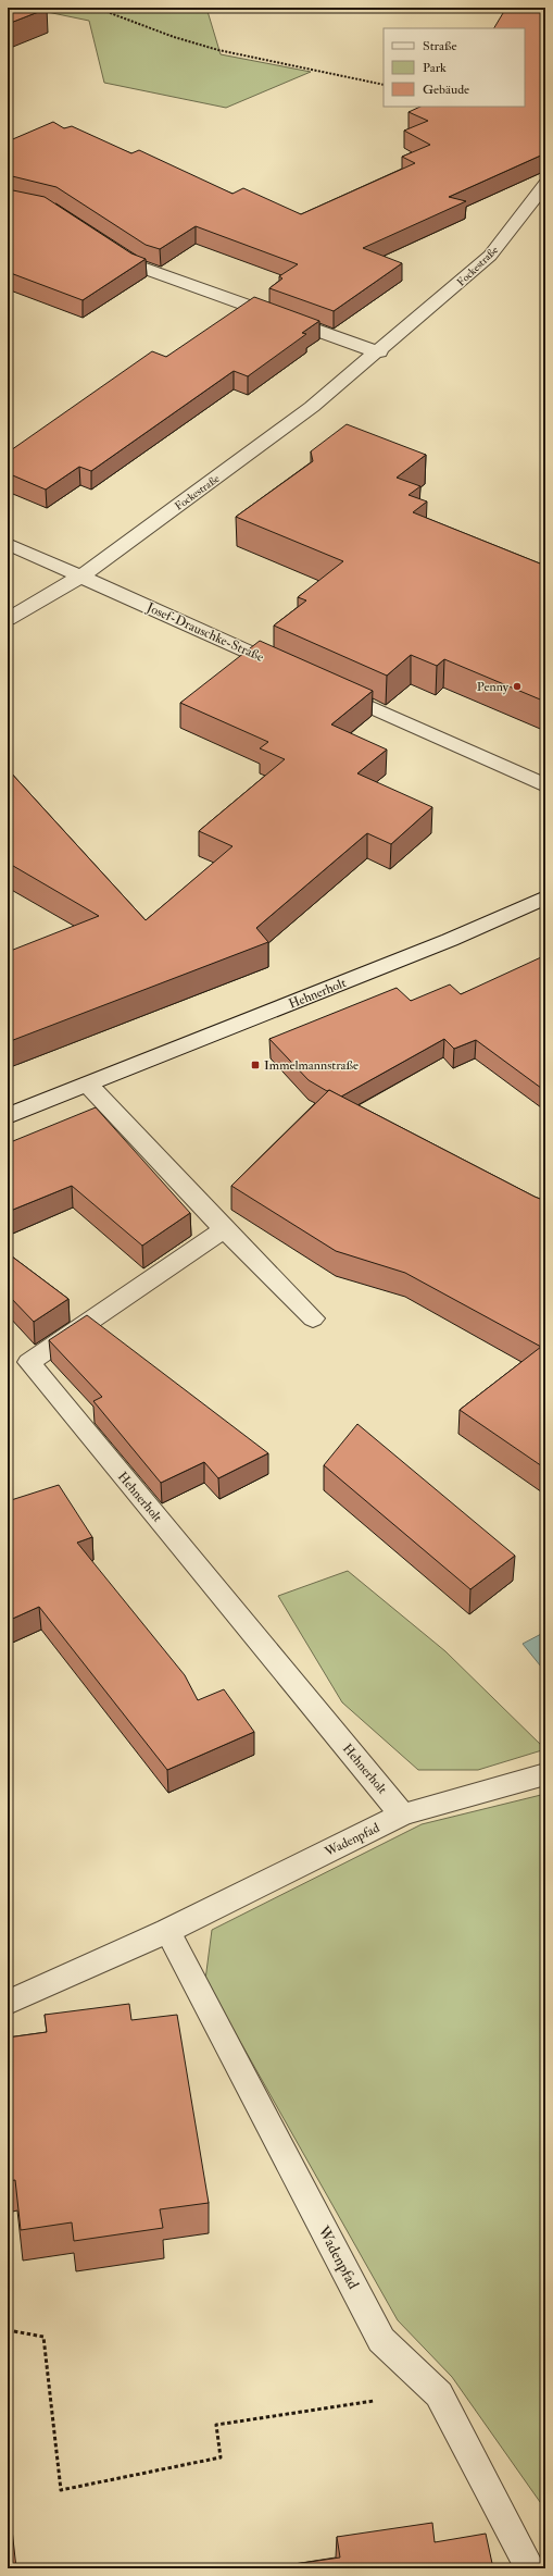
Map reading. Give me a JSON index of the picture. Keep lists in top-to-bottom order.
{
  "streets": {
    "street": [
      "Fockestraße",
      "Josef-Drauschke-Straße",
      "Hehnerholt",
      "Wadenpfad"
    ]
  },
  "crossings": [
    ["Fockestraße", "Josef-Drauschke-Straße"],
    ["Hehnerholt", "Wadenpfad"]
  ],
  "places": {
    "other": ["Penny"],
    "transit": ["Immelmannstraße"]
  },
  "legend": ["Straße", "Park", "Gebäude"]
}
